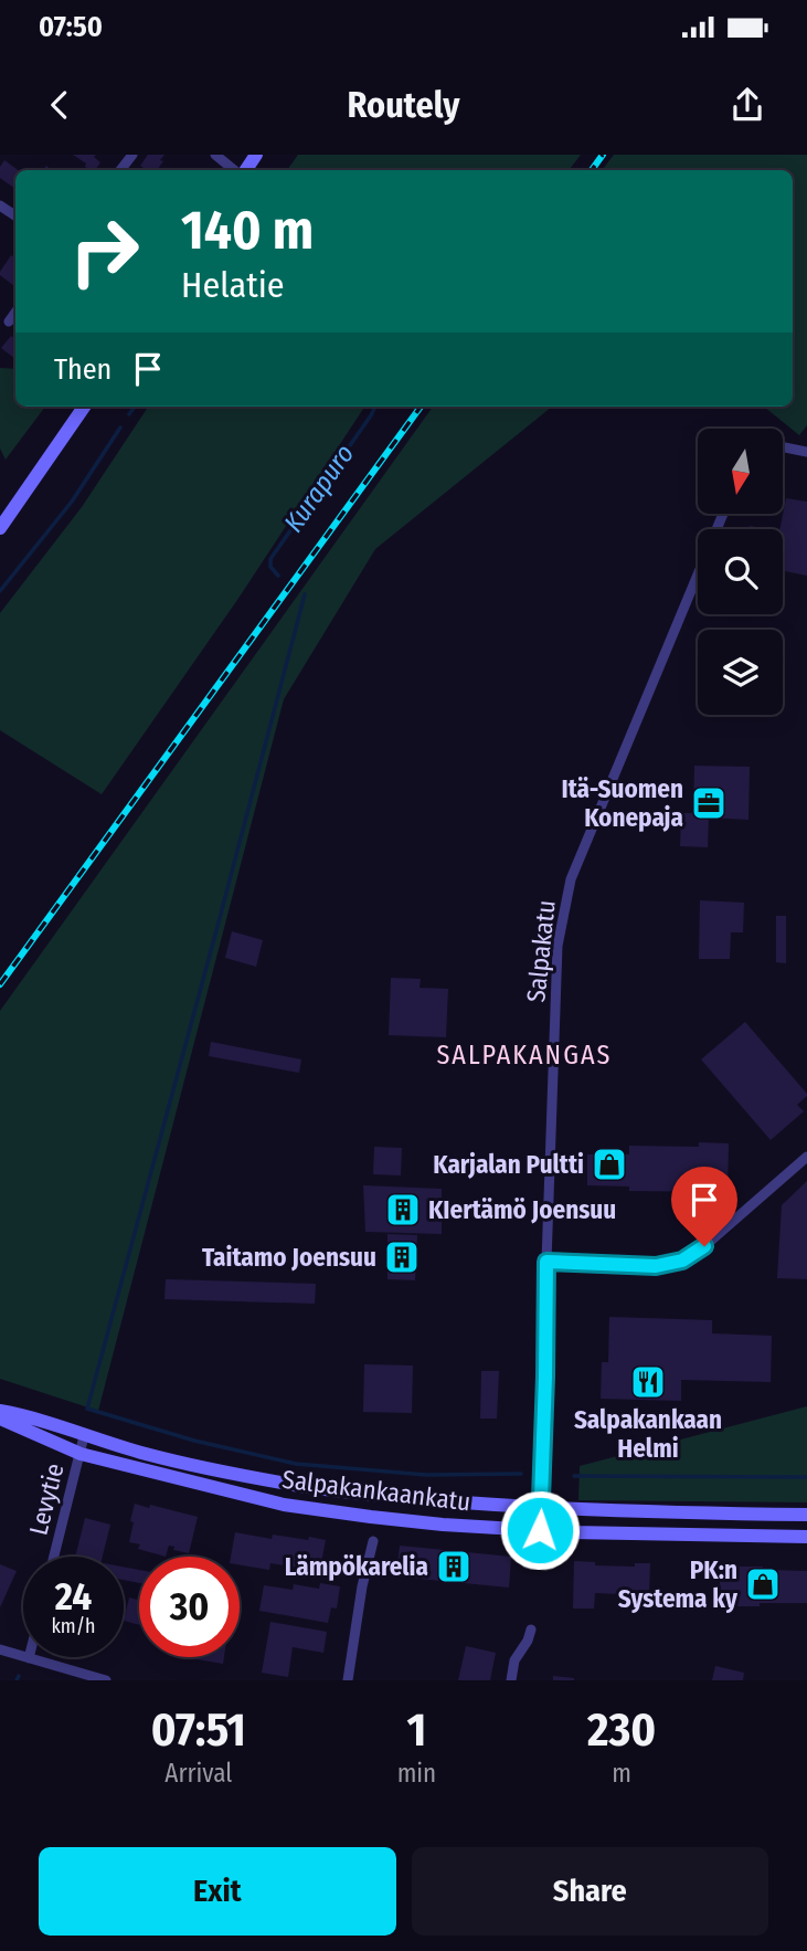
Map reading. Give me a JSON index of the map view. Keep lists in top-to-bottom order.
{
  "streets": {
    "main road": ["Salpakankaankatu"],
    "street": ["Salpakatu", "Levytie"]
  },
  "crossings": [
    ["Salpakatu", "Salpakankaankatu"],
    ["Salpakankaankatu", "Levytie"]
  ],
  "districts": ["SALPAKANGAS"],
  "water": ["Kurapuro"],
  "places": {
    "office": ["Itä-Suomen Konepaja"],
    "shop": ["Karjalan Pultti", "PK:n Systema ky"],
    "building": ["KIertämö Joensuu", "Taitamo Joensuu", "Lämpökarelia"],
    "restaurant": ["Salpakankaan Helmi"]
  },
  "north": "bottom",
  "page": {
    "status": "07:50",
    "header": "Routely",
    "turn": ["140 m", "Helatie"],
    "then": "Then",
    "speed": "24 km/h",
    "limit": "30",
    "eta": [
      "07:51",
      "Arrival",
      "1",
      "min",
      "230",
      "m"
    ],
    "buttons": ["Exit", "Share"]
  }
}
